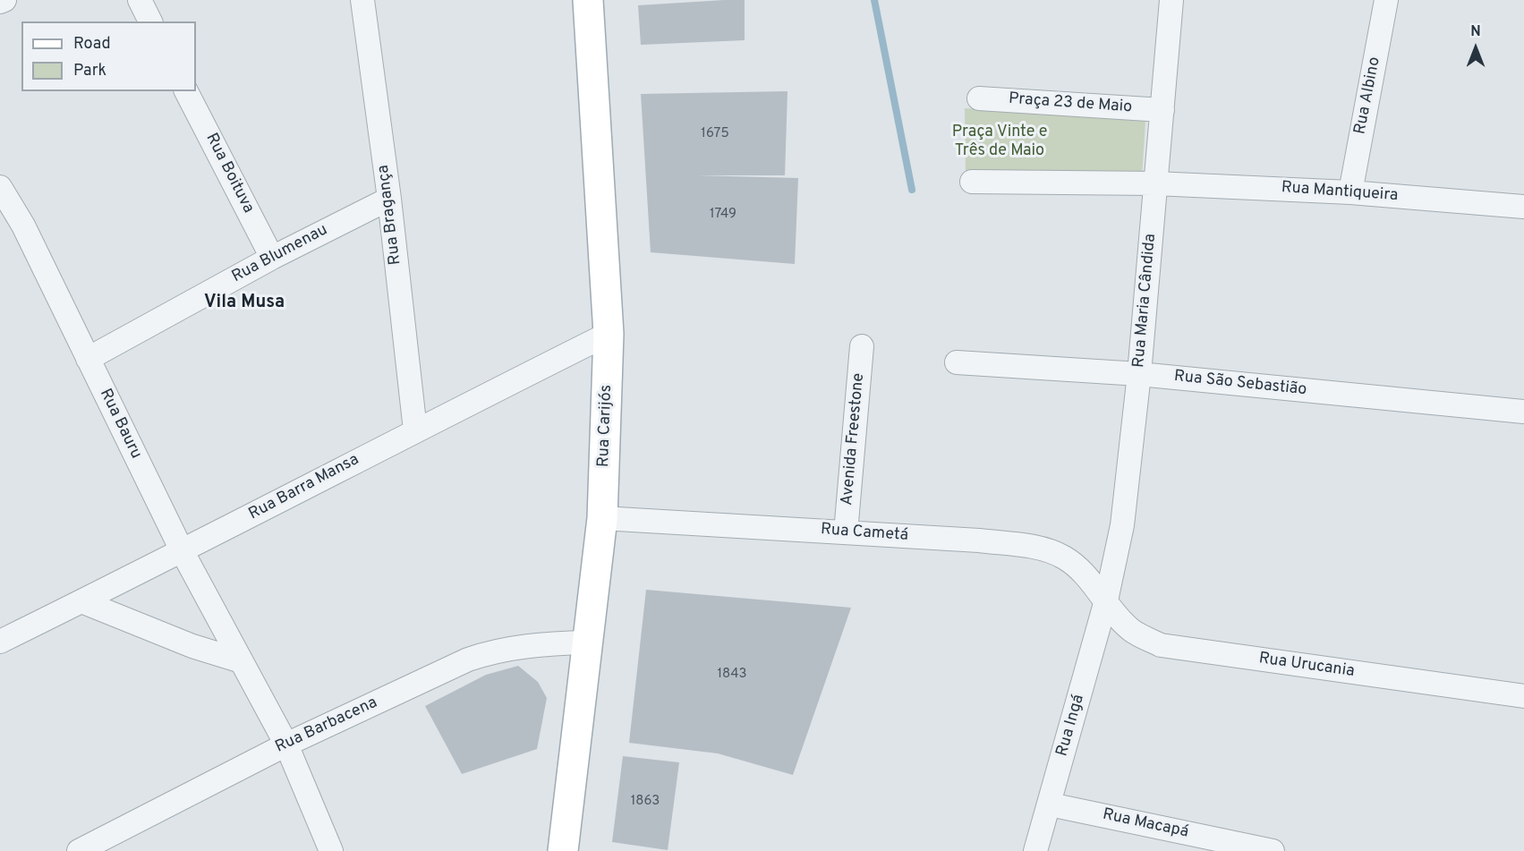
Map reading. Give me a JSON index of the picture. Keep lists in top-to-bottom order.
{
  "streets": {
    "main road": ["Rua Carijós"],
    "street": [
      "Rua Albino",
      "Praça 23 de Maio",
      "Rua Boituva",
      "Rua Mantiqueira",
      "Rua Bragança",
      "Rua Blumenau",
      "Rua Maria Cândida",
      "Rua São Sebastião",
      "Rua Bauru",
      "Avenida Freestone",
      "Rua Barra Mansa",
      "Rua Cametá",
      "Rua Urucania",
      "Rua Barbacena",
      "Rua Ingá",
      "Rua Macapá"
    ]
  },
  "crossings": [
    ["Rua Albino", "Rua Mantiqueira"],
    ["Praça 23 de Maio", "Rua Maria Cândida"],
    ["Rua Boituva", "Rua Blumenau"],
    ["Rua Mantiqueira", "Rua Maria Cândida"],
    ["Rua Bragança", "Rua Blumenau"],
    ["Rua Bragança", "Rua Barra Mansa"],
    ["Rua Blumenau", "Rua Bauru"],
    ["Rua Maria Cândida", "Rua São Sebastião"],
    ["Rua Maria Cândida", "Rua Cametá"],
    ["Rua Maria Cândida", "Rua Urucania"],
    ["Rua Maria Cândida", "Rua Ingá"],
    ["Rua Bauru", "Rua Barra Mansa"],
    ["Rua Bauru", "Rua Barbacena"],
    ["Rua Carijós", "Rua Barra Mansa"],
    ["Rua Carijós", "Rua Cametá"],
    ["Rua Carijós", "Rua Barbacena"],
    ["Avenida Freestone", "Rua Cametá"],
    ["Rua Cametá", "Rua Urucania"],
    ["Rua Cametá", "Rua Ingá"],
    ["Rua Urucania", "Rua Ingá"],
    ["Rua Ingá", "Rua Macapá"]
  ],
  "districts": ["Vila Musa"],
  "parks": ["Praça Vinte e Três de Maio"],
  "house_numbers": [
    "1675",
    "1749",
    "1843",
    "1863"
  ],
  "legend": ["Road", "Park"],
  "north": "top"
}
